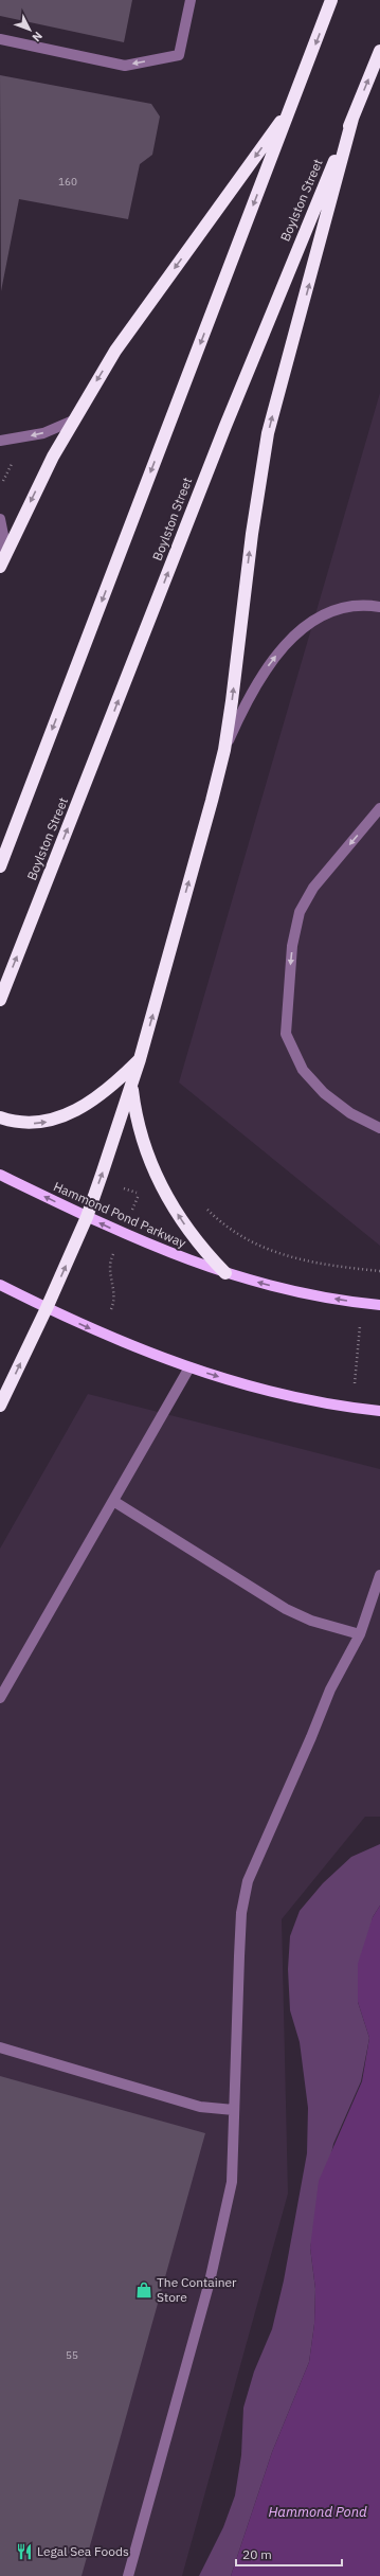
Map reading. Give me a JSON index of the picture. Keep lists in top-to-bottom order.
{
  "streets": {
    "highway": ["Boylston Street"],
    "main road": ["Hammond Pond Parkway"]
  },
  "one_way": ["Hammond Pond Parkway"],
  "water": ["Hammond Pond"],
  "places": {
    "shop": ["The Container Store"],
    "restaurant": ["Legal Sea Foods"]
  },
  "house_numbers": ["160", "55"],
  "scale_bar": "20 m",
  "north": "bottom right"
}
